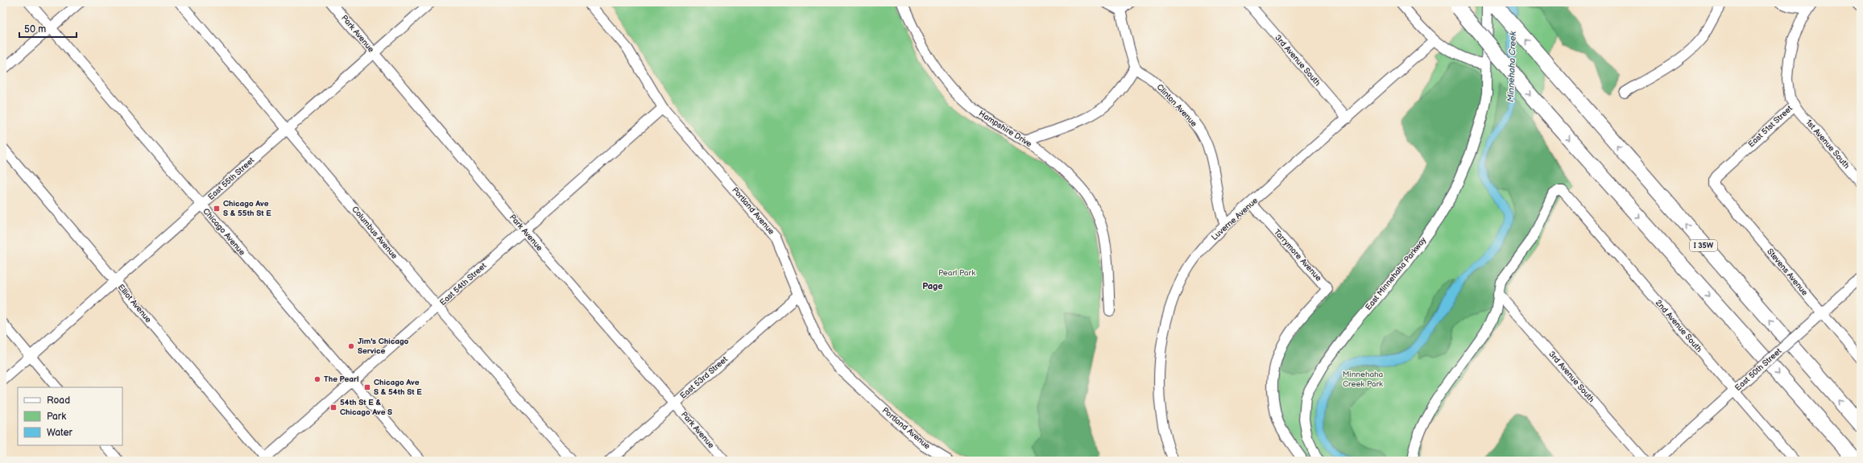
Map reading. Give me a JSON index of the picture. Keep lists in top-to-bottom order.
{
  "streets": {
    "highway": ["I 35W"],
    "street": [
      "Park Avenue",
      "3rd Avenue South",
      "Clinton Avenue",
      "East 51st Street",
      "Hampshire Drive",
      "1st Avenue South",
      "East 55th Street",
      "Portland Avenue",
      "Luverne Avenue",
      "Chicago Avenue",
      "Columbus Avenue",
      "Tarrymore Avenue",
      "Stevens Avenue",
      "East Minnehaha Parkway",
      "East 54th Street",
      "Elliot Avenue",
      "2nd Avenue South",
      "East 50th Street",
      "East 53rd Street"
    ]
  },
  "crossings": [
    ["Park Avenue", "East 55th Street"],
    ["Park Avenue", "East 54th Street"],
    ["Park Avenue", "East 53rd Street"],
    ["3rd Avenue South", "Luverne Avenue"],
    ["3rd Avenue South", "2nd Avenue South"],
    ["Clinton Avenue", "Luverne Avenue"],
    ["East 51st Street", "1st Avenue South"],
    ["East 51st Street", "Stevens Avenue"],
    ["East 55th Street", "Chicago Avenue"],
    ["East 55th Street", "Columbus Avenue"],
    ["East 55th Street", "Elliot Avenue"],
    ["Portland Avenue", "East 54th Street"],
    ["Portland Avenue", "East 53rd Street"],
    ["Luverne Avenue", "Tarrymore Avenue"],
    ["Chicago Avenue", "East 54th Street"],
    ["Columbus Avenue", "East 54th Street"],
    ["Stevens Avenue", "East 50th Street"],
    ["East 54th Street", "Elliot Avenue"],
    ["2nd Avenue South", "East 50th Street"]
  ],
  "districts": ["Page"],
  "water": ["Minnehaha Creek"],
  "parks": ["Pearl Park", "Minnehaha Creek Park"],
  "places": {
    "transit": ["Chicago Ave S & 55th St E", "Chicago Ave S & 54th St E", "54th St E & Chicago Ave S"],
    "other": ["Jim's Chicago Service", "The Pearl"]
  },
  "legend": ["Road", "Park", "Water"],
  "scale_bar": "50 m"
}
